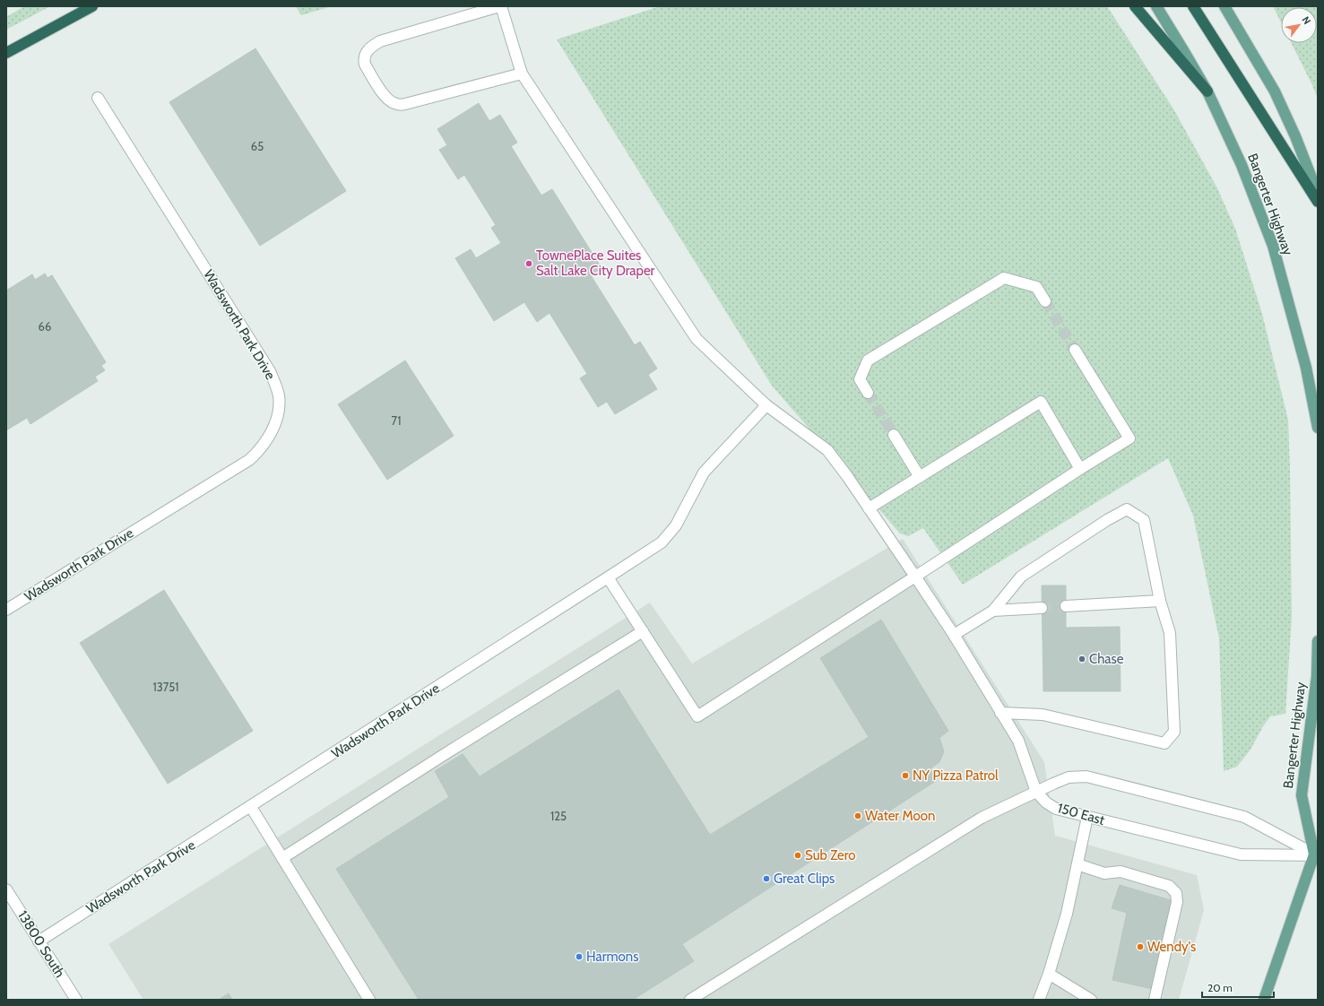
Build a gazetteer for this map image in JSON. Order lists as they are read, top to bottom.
{
  "streets": {
    "main road": ["Bangerter Highway"],
    "street": ["Wadsworth Park Drive", "150 East", "13800 South"]
  },
  "crossings": [
    ["Bangerter Highway", "150 East"],
    ["Wadsworth Park Drive", "13800 South"]
  ],
  "places": [
    "TownePlace Suites Salt Lake City Draper",
    "Chase",
    "NY Pizza Patrol",
    "Water Moon",
    "Sub Zero",
    "Great Clips",
    "Wendy's",
    "Harmons"
  ],
  "house_numbers": [
    "65",
    "66",
    "71",
    "13751",
    "125"
  ],
  "scale_bar": "20 m",
  "north": "top right"
}
